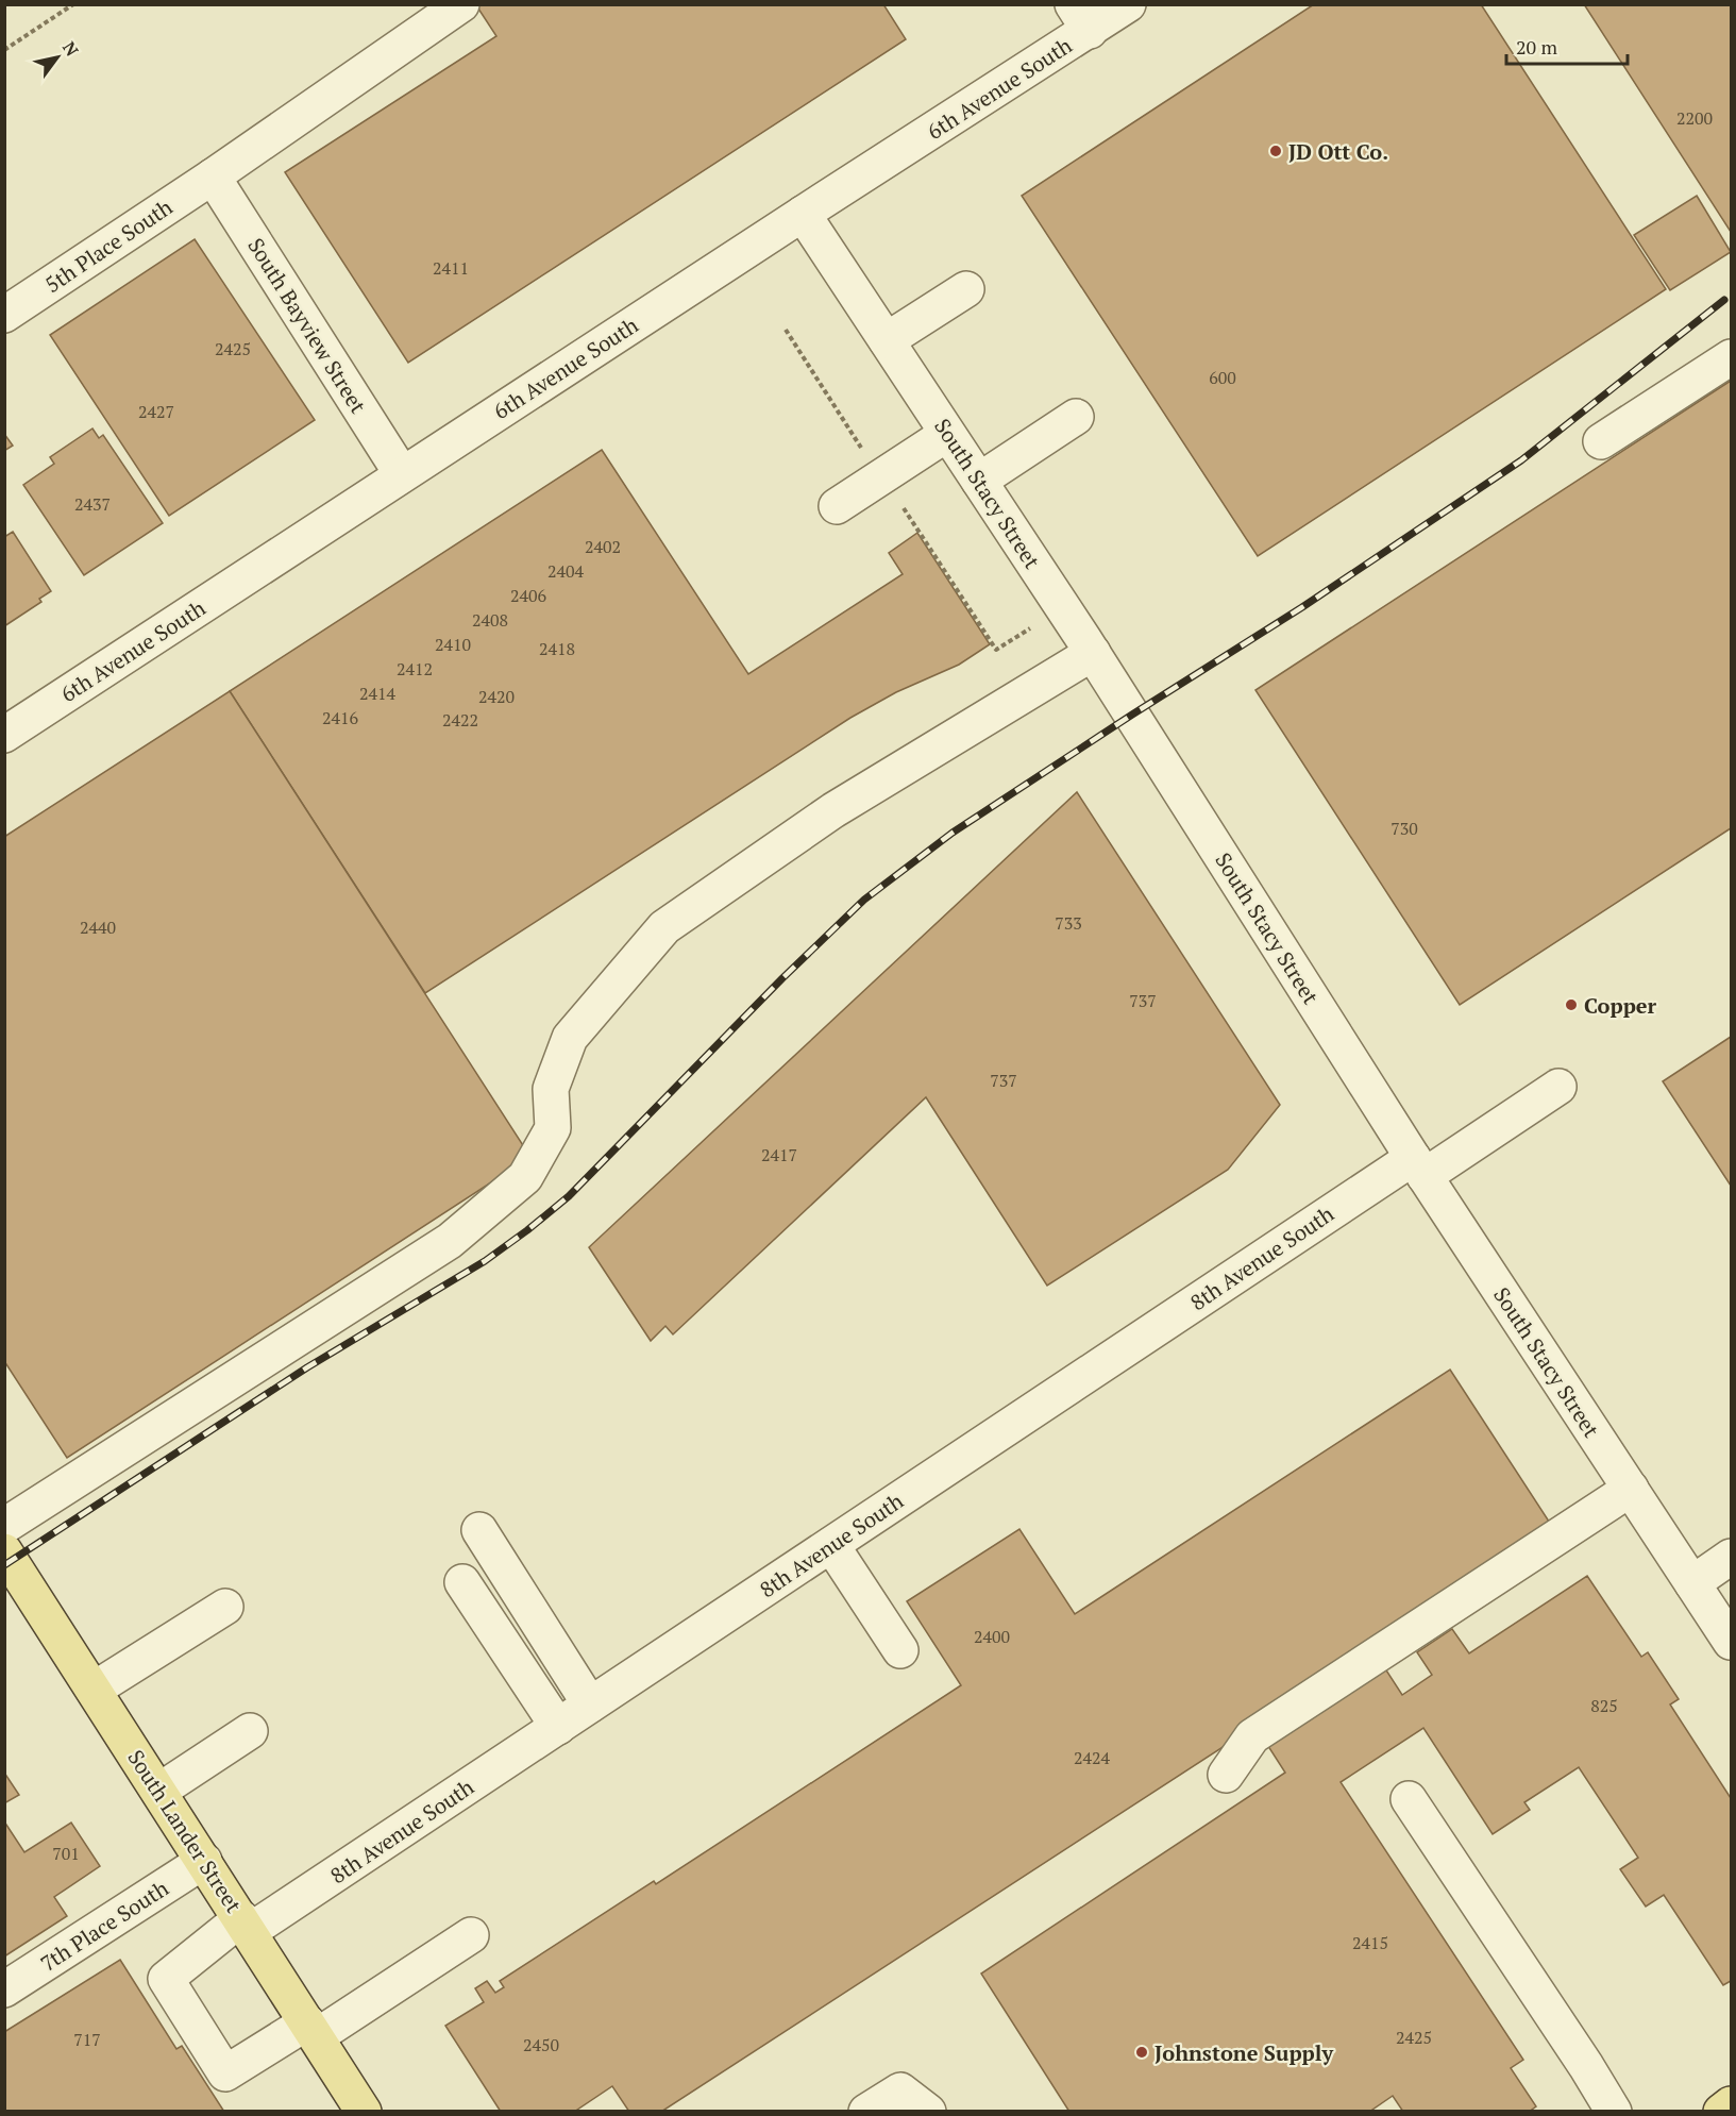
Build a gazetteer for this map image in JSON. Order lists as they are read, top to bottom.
{
  "streets": {
    "main road": ["South Lander Street"],
    "street": [
      "6th Avenue South",
      "5th Place South",
      "South Bayview Street",
      "South Stacy Street",
      "8th Avenue South",
      "7th Place South"
    ]
  },
  "crossings": [
    ["6th Avenue South", "South Bayview Street"],
    ["6th Avenue South", "South Stacy Street"],
    ["5th Place South", "South Bayview Street"],
    ["South Stacy Street", "8th Avenue South"],
    ["8th Avenue South", "South Lander Street"],
    ["South Lander Street", "7th Place South"]
  ],
  "places": ["JD Ott Co.", "Copper", "Johnstone Supply"],
  "house_numbers": [
    "2200",
    "2411",
    "2425",
    "600",
    "2427",
    "2437",
    "2402",
    "2404",
    "2406",
    "2408",
    "2410",
    "2418",
    "2412",
    "2414",
    "2420",
    "2416",
    "2422",
    "730",
    "733",
    "2440",
    "737",
    "737",
    "2417",
    "2400",
    "825",
    "2424",
    "701",
    "2415",
    "2425",
    "717",
    "2450"
  ],
  "scale_bar": "20 m",
  "north": "top right"
}
